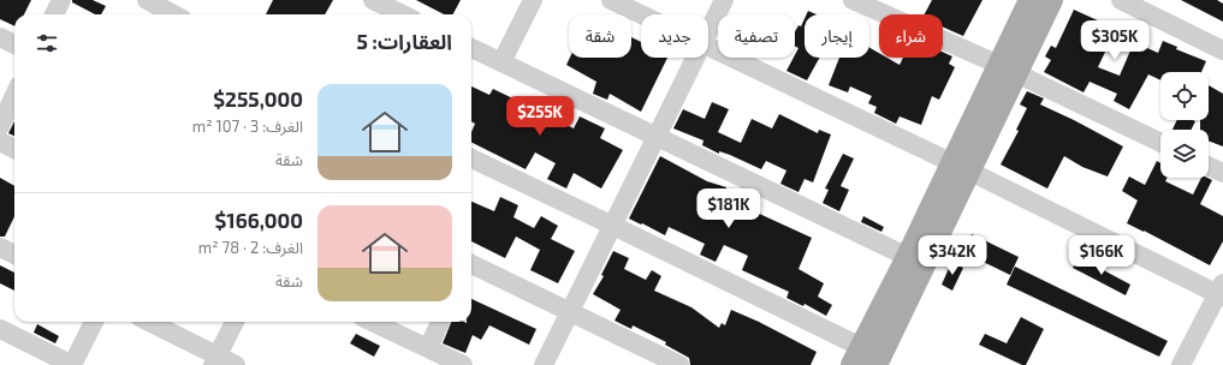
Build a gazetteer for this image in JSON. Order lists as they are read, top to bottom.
{
  "page": {
    "chip": [
      "شراء",
      "إيجار",
      "تصفية",
      "جديد",
      "شقة"
    ],
    "heading": "العقارات: 5",
    "price": [
      "$305K",
      "$255K",
      "$181K",
      "$342K",
      "$166K"
    ],
    "list": [
      {
        "name": "$255,000",
        "note": "الغرف: 3 · 107 m² · شقة"
      },
      {
        "name": "$166,000",
        "note": "الغرف: 2 · 78 m² · شقة"
      }
    ]
  }
}
